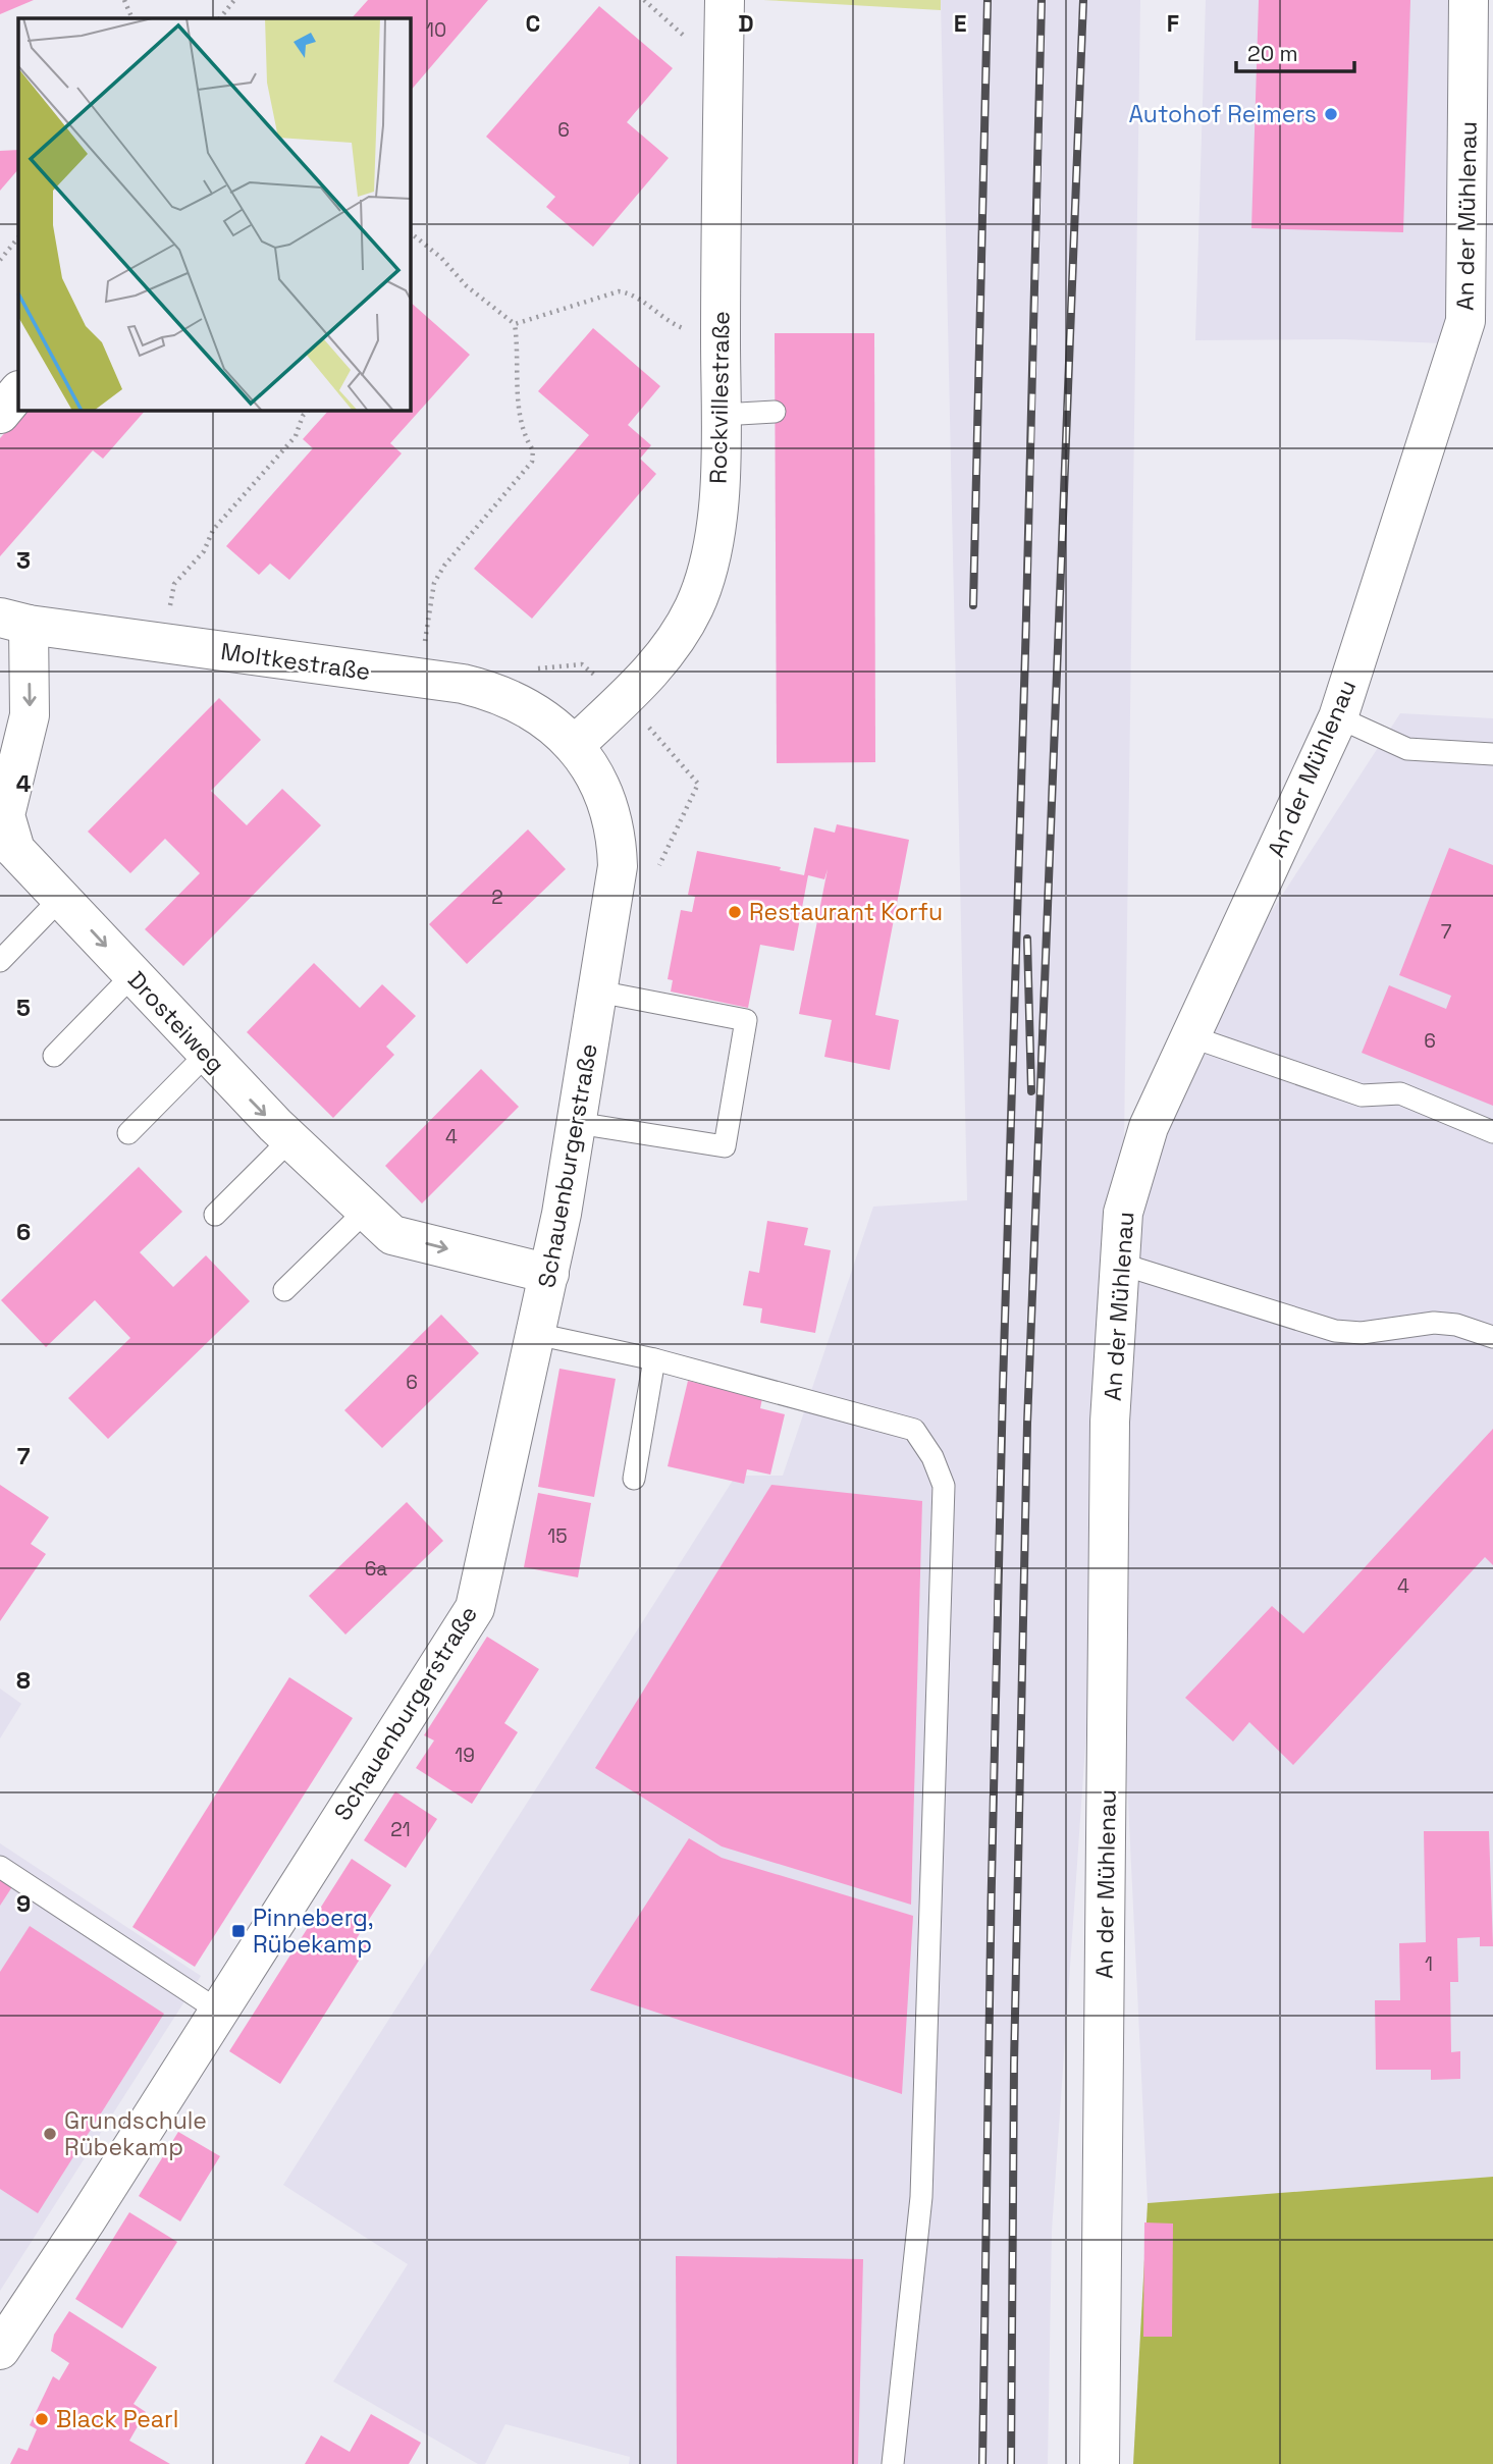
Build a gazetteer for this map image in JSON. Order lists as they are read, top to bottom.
{
  "streets": {
    "street": [
      "An der Mühlenau",
      "Rockvillestraße",
      "Moltkestraße",
      "Drosteiweg",
      "Schauenburgerstraße"
    ]
  },
  "crossings": [
    ["Rockvillestraße", "Moltkestraße"],
    ["Rockvillestraße", "Schauenburgerstraße"],
    ["Moltkestraße", "Drosteiweg"],
    ["Moltkestraße", "Schauenburgerstraße"],
    ["Drosteiweg", "Schauenburgerstraße"]
  ],
  "one_way": ["Drosteiweg"],
  "places": {
    "other": [
      "Autohof Reimers",
      "Restaurant Korfu",
      "Grundschule Rübekamp",
      "Black Pearl"
    ],
    "transit": ["Pinneberg, Rübekamp"]
  },
  "house_numbers": [
    "10",
    "6",
    "2",
    "7",
    "6",
    "4",
    "6",
    "15",
    "6a",
    "4",
    "19",
    "21",
    "1"
  ],
  "scale_bar": "20 m",
  "grid": {
    "columns": [
      "C",
      "D",
      "E",
      "F"
    ],
    "rows": [
      "3",
      "4",
      "5",
      "6",
      "7",
      "8",
      "9"
    ]
  }
}
